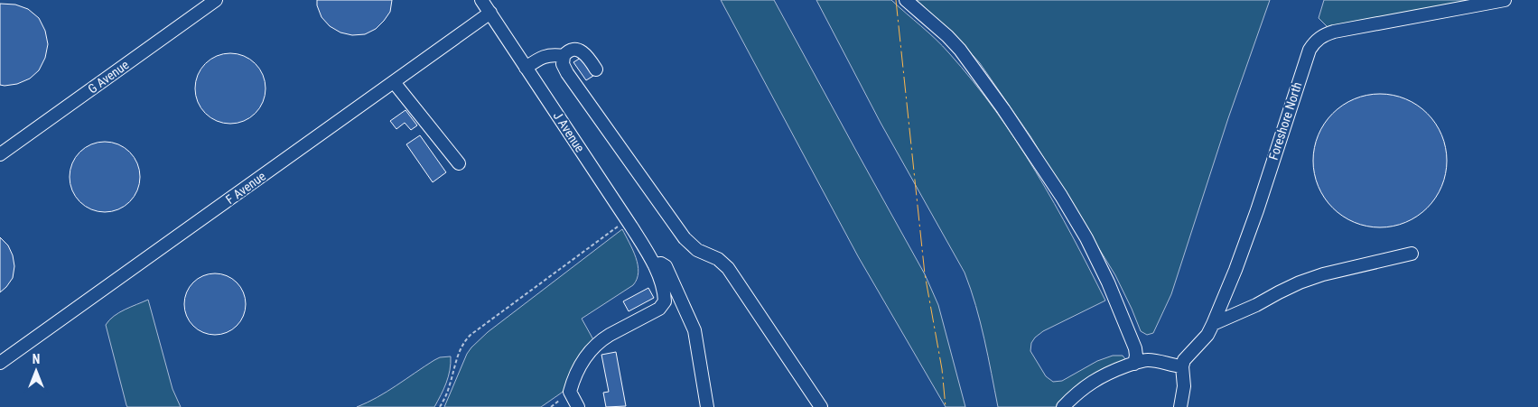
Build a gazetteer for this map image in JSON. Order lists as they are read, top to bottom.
{
  "streets": {
    "lane": [
      "G Avenue",
      "Foreshore North",
      "J Avenue",
      "F Avenue"
    ]
  },
  "crossings": [
    ["J Avenue", "F Avenue"]
  ],
  "north": "top"
}
